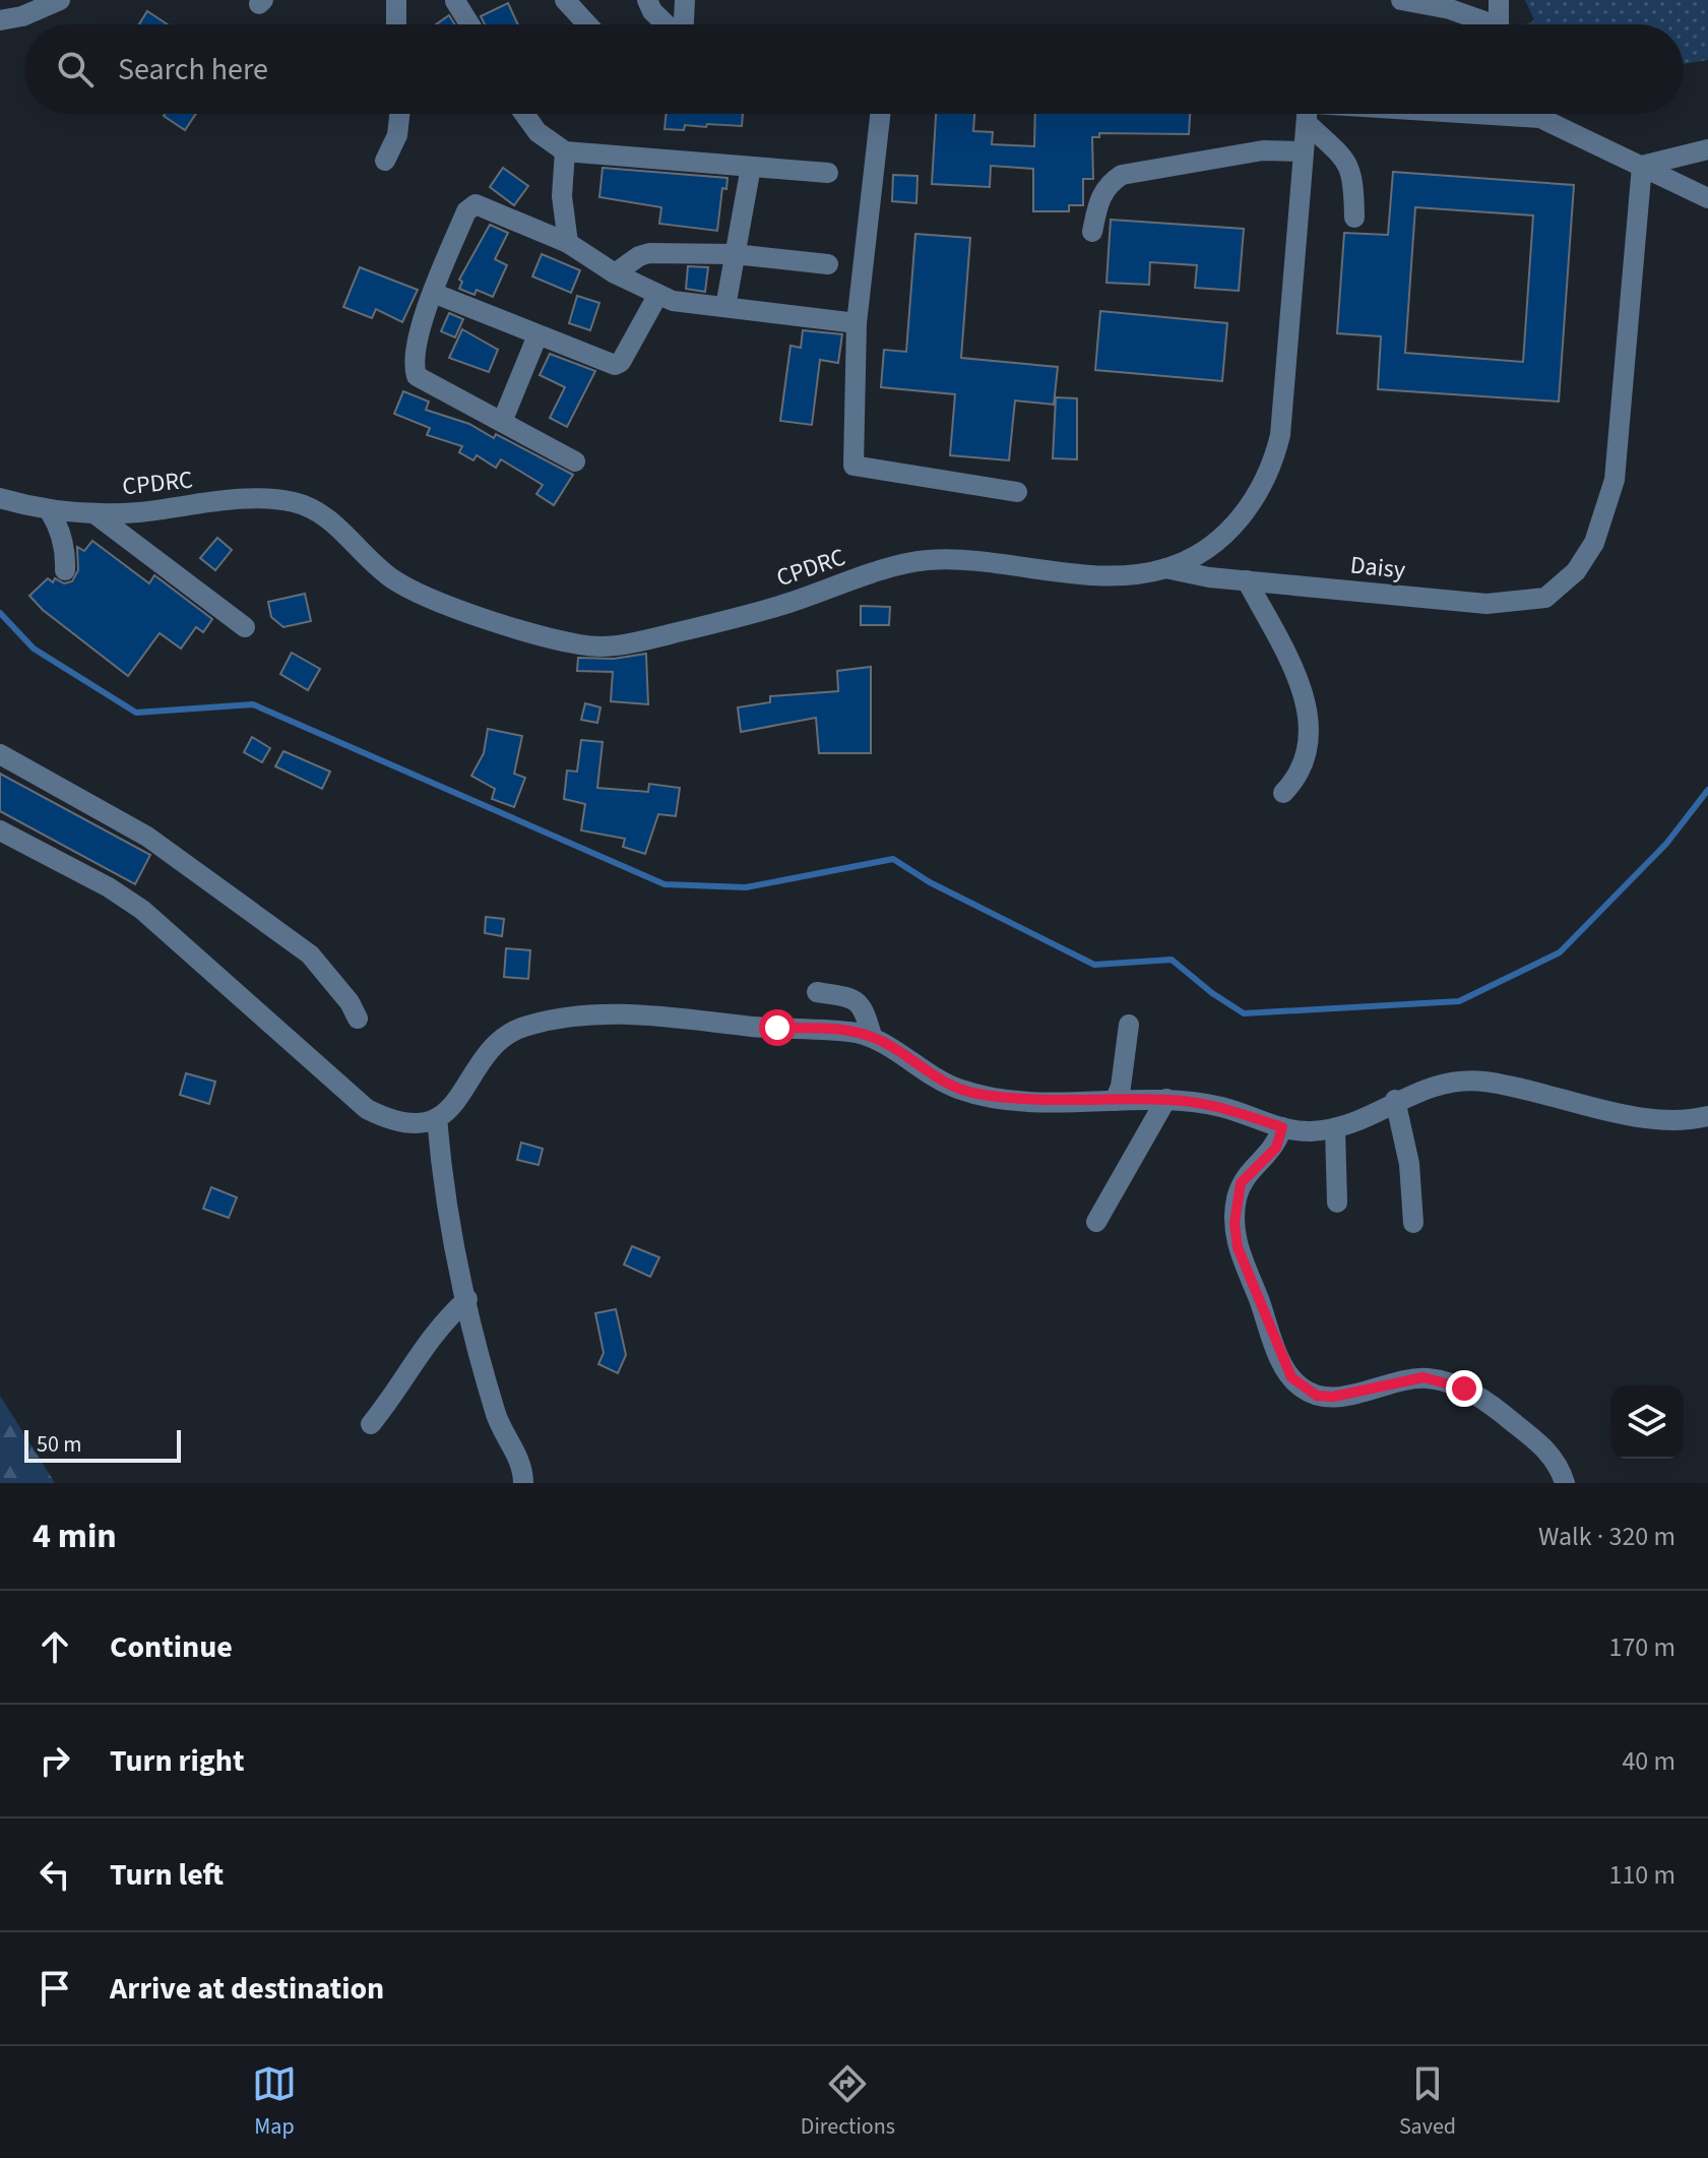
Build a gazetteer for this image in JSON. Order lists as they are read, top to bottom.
{
  "streets": {
    "street": ["CPDRC", "Daisy"]
  },
  "crossings": [
    ["CPDRC", "Daisy"]
  ],
  "scale_bar": "50 m",
  "page": {
    "search": "Search here",
    "scale": "50 m",
    "heading": ["4 min", "Walk · 320 m"],
    "list": [
      ["Continue", "170 m"],
      ["Turn right", "40 m"],
      ["Turn left", "110 m"],
      "Arrive at destination"
    ],
    "nav": ["Map", "Directions", "Saved"]
  }
}
